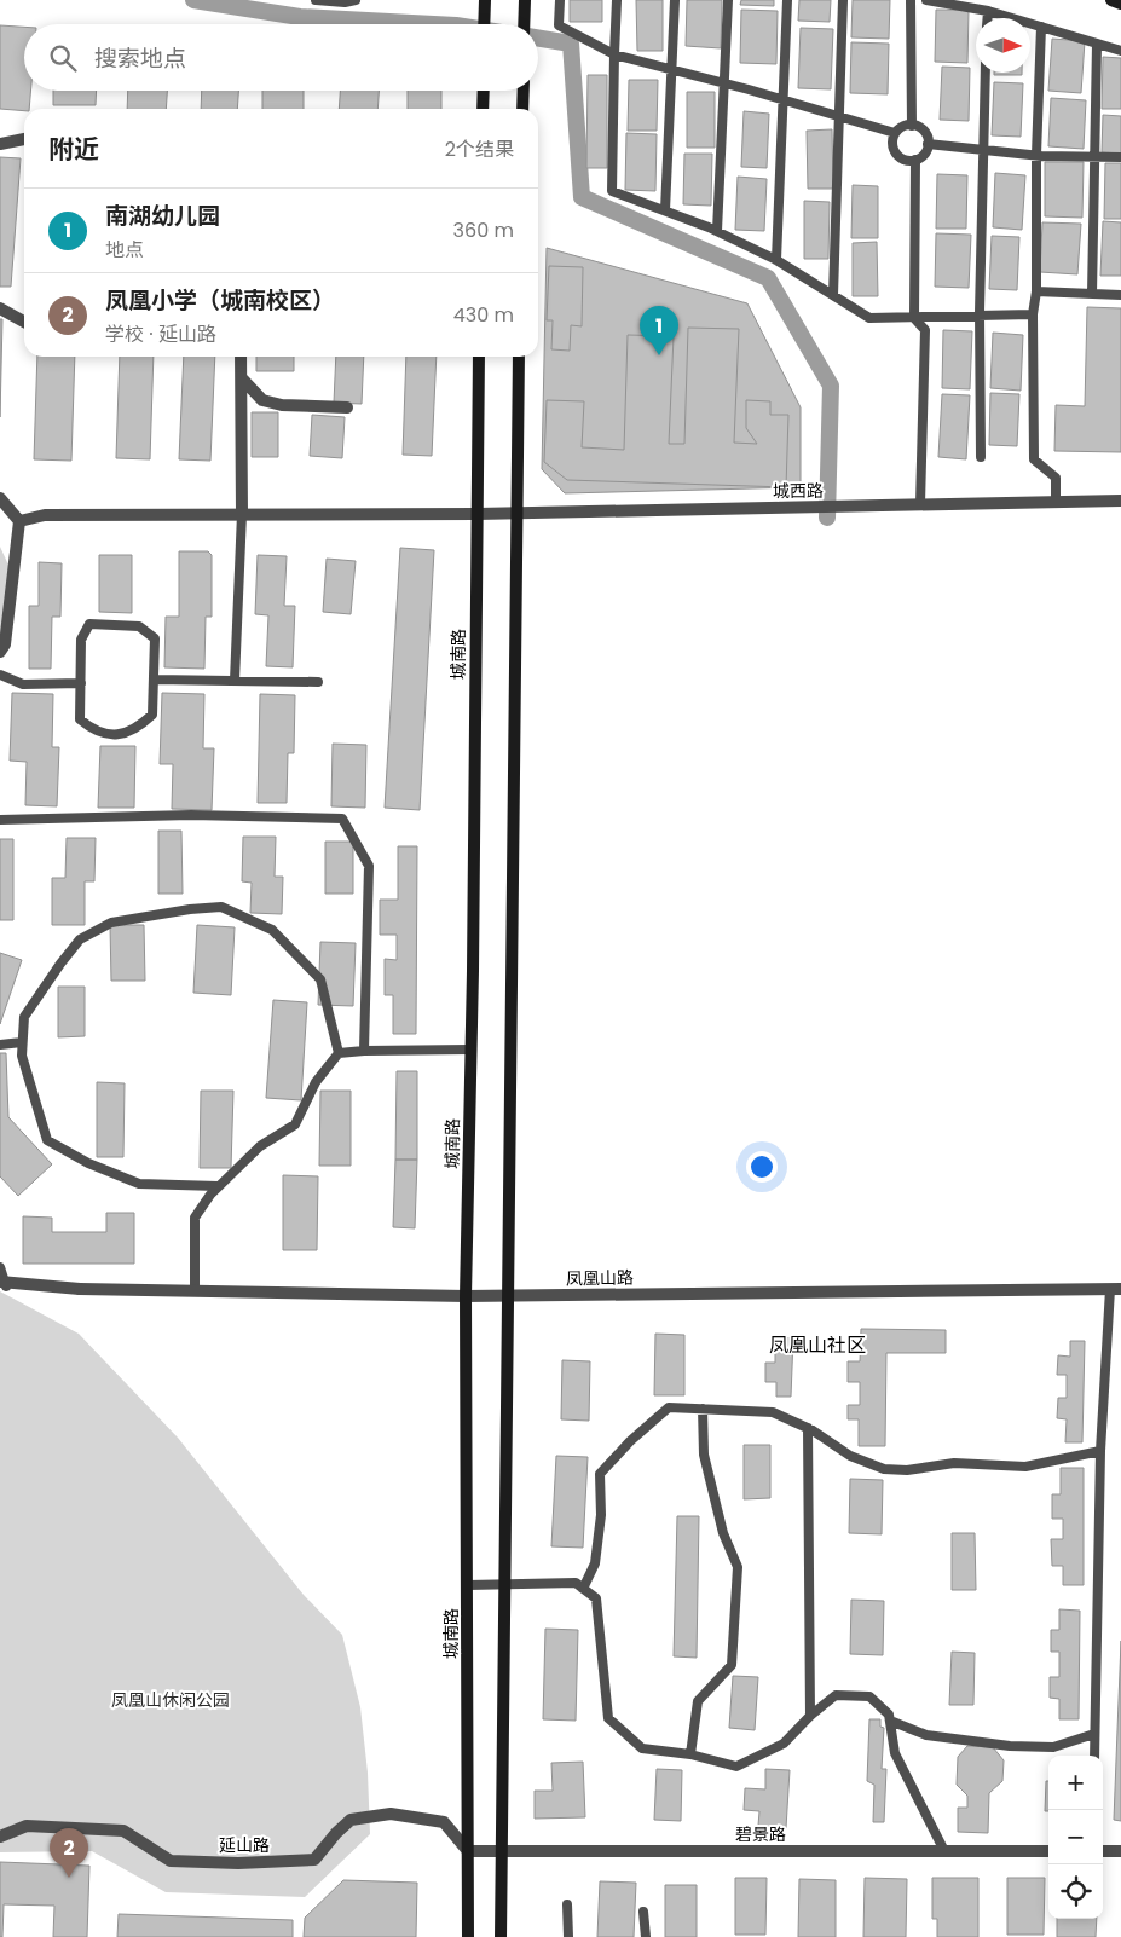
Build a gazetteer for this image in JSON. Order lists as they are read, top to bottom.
{
  "streets": {
    "main road": ["城南路"],
    "street": [
      "城西路",
      "凤凰山路",
      "碧景路",
      "延山路"
    ]
  },
  "crossings": [
    ["城西路", "城南路"],
    ["城南路", "凤凰山路"],
    ["城南路", "碧景路"],
    ["城南路", "延山路"],
    ["碧景路", "延山路"]
  ],
  "districts": ["凤凰山社区"],
  "parks": ["凤凰山休闲公园"],
  "north": "right",
  "page": {
    "search": "搜索地点",
    "heading": ["附近", "2个结果"],
    "list": [
      {
        "mark": "1",
        "name": "南湖幼儿园",
        "note": "地点",
        "value": "360 m"
      },
      {
        "mark": "2",
        "name": "凤凰小学（城南校区）",
        "note": "学校 · 延山路",
        "value": "430 m"
      }
    ],
    "pins": ["1", "2"],
    "map_buttons": ["+", "−"]
  }
}
